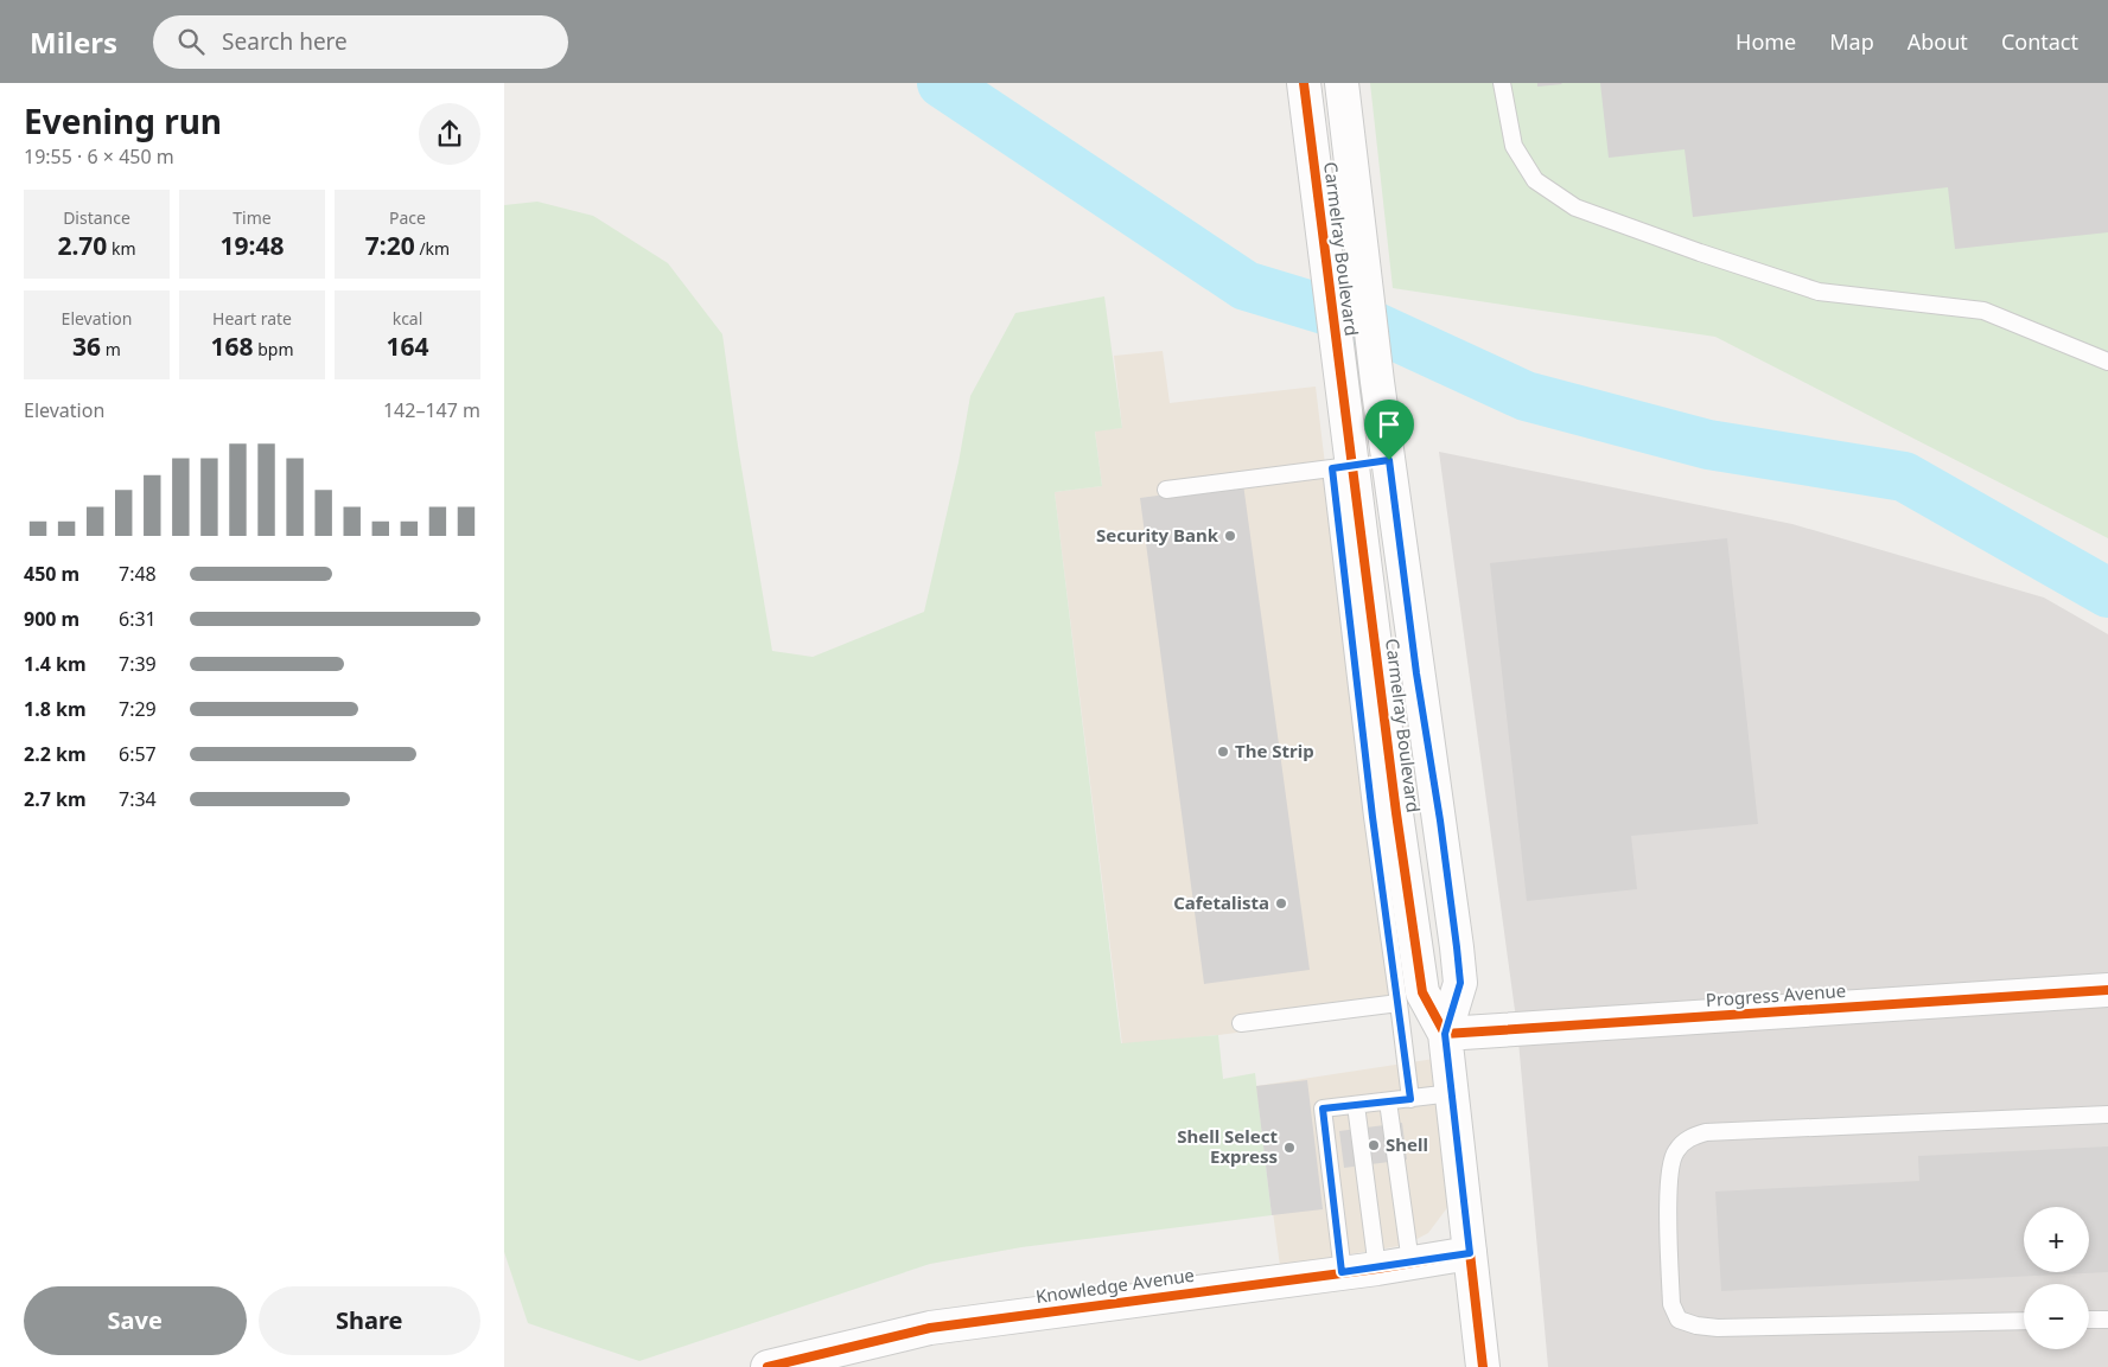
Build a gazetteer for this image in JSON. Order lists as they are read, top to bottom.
{
  "streets": {
    "street": ["Carmelray Boulevard", "Progress Avenue", "Knowledge Avenue"]
  },
  "crossings": [
    ["Carmelray Boulevard", "Progress Avenue"],
    ["Carmelray Boulevard", "Knowledge Avenue"]
  ],
  "places": [
    "Security Bank",
    "The Strip",
    "Cafetalista",
    "Shell",
    "Shell Select Express"
  ],
  "page": {
    "header": "Milers",
    "search": "Search here",
    "nav": [
      "Home",
      "Map",
      "About",
      "Contact"
    ],
    "heading": ["Evening run", "19:55 · 6 × 450 m"],
    "stats": [
      ["Distance", "2.70 km"],
      ["Time", "19:48"],
      ["Pace", "7:20 /km"],
      ["Elevation", "36 m"],
      ["Heart rate", "168 bpm"],
      ["kcal", "164"]
    ],
    "chart": ["Elevation", "142–147 m"],
    "list": [
      {
        "name": "450 m",
        "note": "7:48"
      },
      {
        "name": "900 m",
        "note": "6:31"
      },
      {
        "name": "1.4 km",
        "note": "7:39"
      },
      {
        "name": "1.8 km",
        "note": "7:29"
      },
      {
        "name": "2.2 km",
        "note": "6:57"
      },
      {
        "name": "2.7 km",
        "note": "7:34"
      }
    ],
    "map_buttons": ["+", "−"],
    "buttons": ["Save", "Share"]
  }
}
